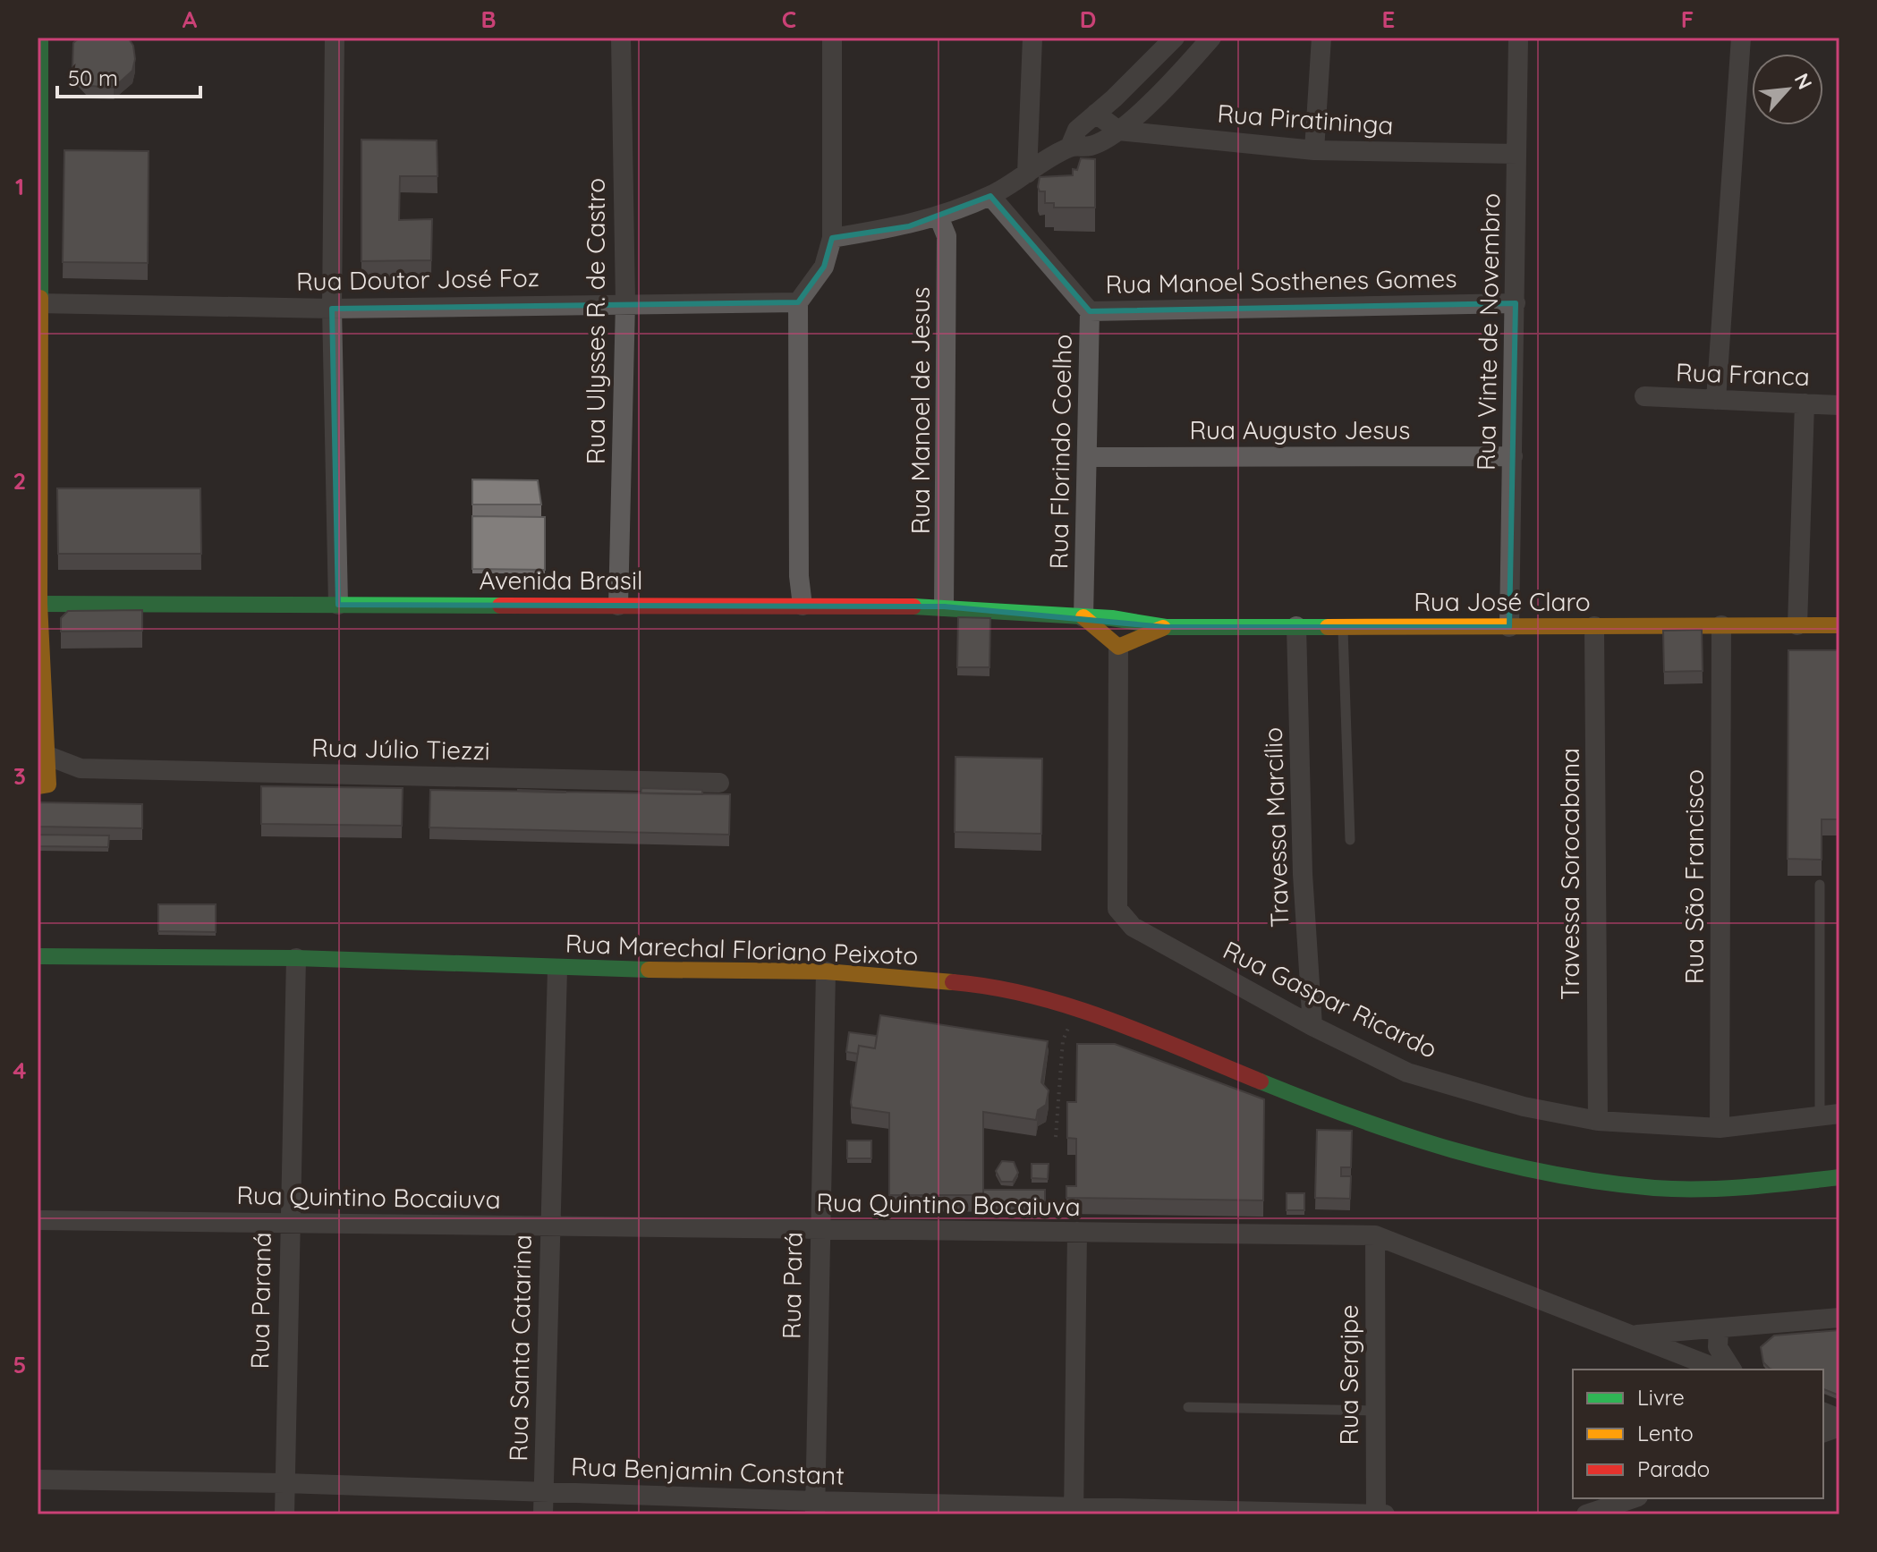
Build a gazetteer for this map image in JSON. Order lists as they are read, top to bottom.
{
  "streets": {
    "street": [
      "Rua Piratininga",
      "Rua Doutor José Foz",
      "Rua Manoel Sosthenes Gomes",
      "Rua Ulysses R. de Castro",
      "Rua Vinte de Novembro",
      "Rua Franca",
      "Rua Manoel de Jesus",
      "Rua Augusto Jesus",
      "Rua Florindo Coelho",
      "Avenida Brasil",
      "Rua José Claro",
      "Rua Júlio Tiezzi",
      "Travessa Marcílio",
      "Travessa Sorocabana",
      "Rua São Francisco",
      "Rua Marechal Floriano Peixoto",
      "Rua Gaspar Ricardo",
      "Rua Quintino Bocaiuva",
      "Rua Pará",
      "Rua Paraná",
      "Rua Santa Catarina",
      "Rua Sergipe",
      "Rua Benjamin Constant"
    ]
  },
  "crossings": [
    ["Rua Piratininga", "Rua Vinte de Novembro"],
    ["Rua Doutor José Foz", "Rua Ulysses R. de Castro"],
    ["Rua Manoel Sosthenes Gomes", "Rua Vinte de Novembro"],
    ["Rua Manoel Sosthenes Gomes", "Rua Florindo Coelho"],
    ["Rua Ulysses R. de Castro", "Avenida Brasil"],
    ["Rua Vinte de Novembro", "Rua Augusto Jesus"],
    ["Rua Vinte de Novembro", "Rua José Claro"],
    ["Rua Manoel de Jesus", "Avenida Brasil"],
    ["Rua Augusto Jesus", "Rua Florindo Coelho"],
    ["Rua Florindo Coelho", "Avenida Brasil"],
    ["Rua Florindo Coelho", "Rua José Claro"],
    ["Avenida Brasil", "Rua José Claro"],
    ["Rua José Claro", "Travessa Marcílio"],
    ["Rua José Claro", "Travessa Sorocabana"],
    ["Rua José Claro", "Rua São Francisco"],
    ["Rua José Claro", "Rua Gaspar Ricardo"],
    ["Travessa Marcílio", "Rua Gaspar Ricardo"],
    ["Travessa Sorocabana", "Rua Gaspar Ricardo"],
    ["Rua São Francisco", "Rua Gaspar Ricardo"],
    ["Rua Marechal Floriano Peixoto", "Rua Pará"],
    ["Rua Marechal Floriano Peixoto", "Rua Paraná"],
    ["Rua Marechal Floriano Peixoto", "Rua Santa Catarina"],
    ["Rua Quintino Bocaiuva", "Rua Pará"],
    ["Rua Quintino Bocaiuva", "Rua Paraná"],
    ["Rua Quintino Bocaiuva", "Rua Santa Catarina"],
    ["Rua Quintino Bocaiuva", "Rua Sergipe"],
    ["Rua Pará", "Rua Benjamin Constant"],
    ["Rua Paraná", "Rua Benjamin Constant"],
    ["Rua Santa Catarina", "Rua Benjamin Constant"],
    ["Rua Sergipe", "Rua Benjamin Constant"]
  ],
  "legend": ["Livre", "Lento", "Parado"],
  "scale_bar": "50 m",
  "north": "top right",
  "grid": {
    "columns": [
      "A",
      "B",
      "C",
      "D",
      "E",
      "F"
    ],
    "rows": [
      "1",
      "2",
      "3",
      "4",
      "5"
    ]
  }
}
